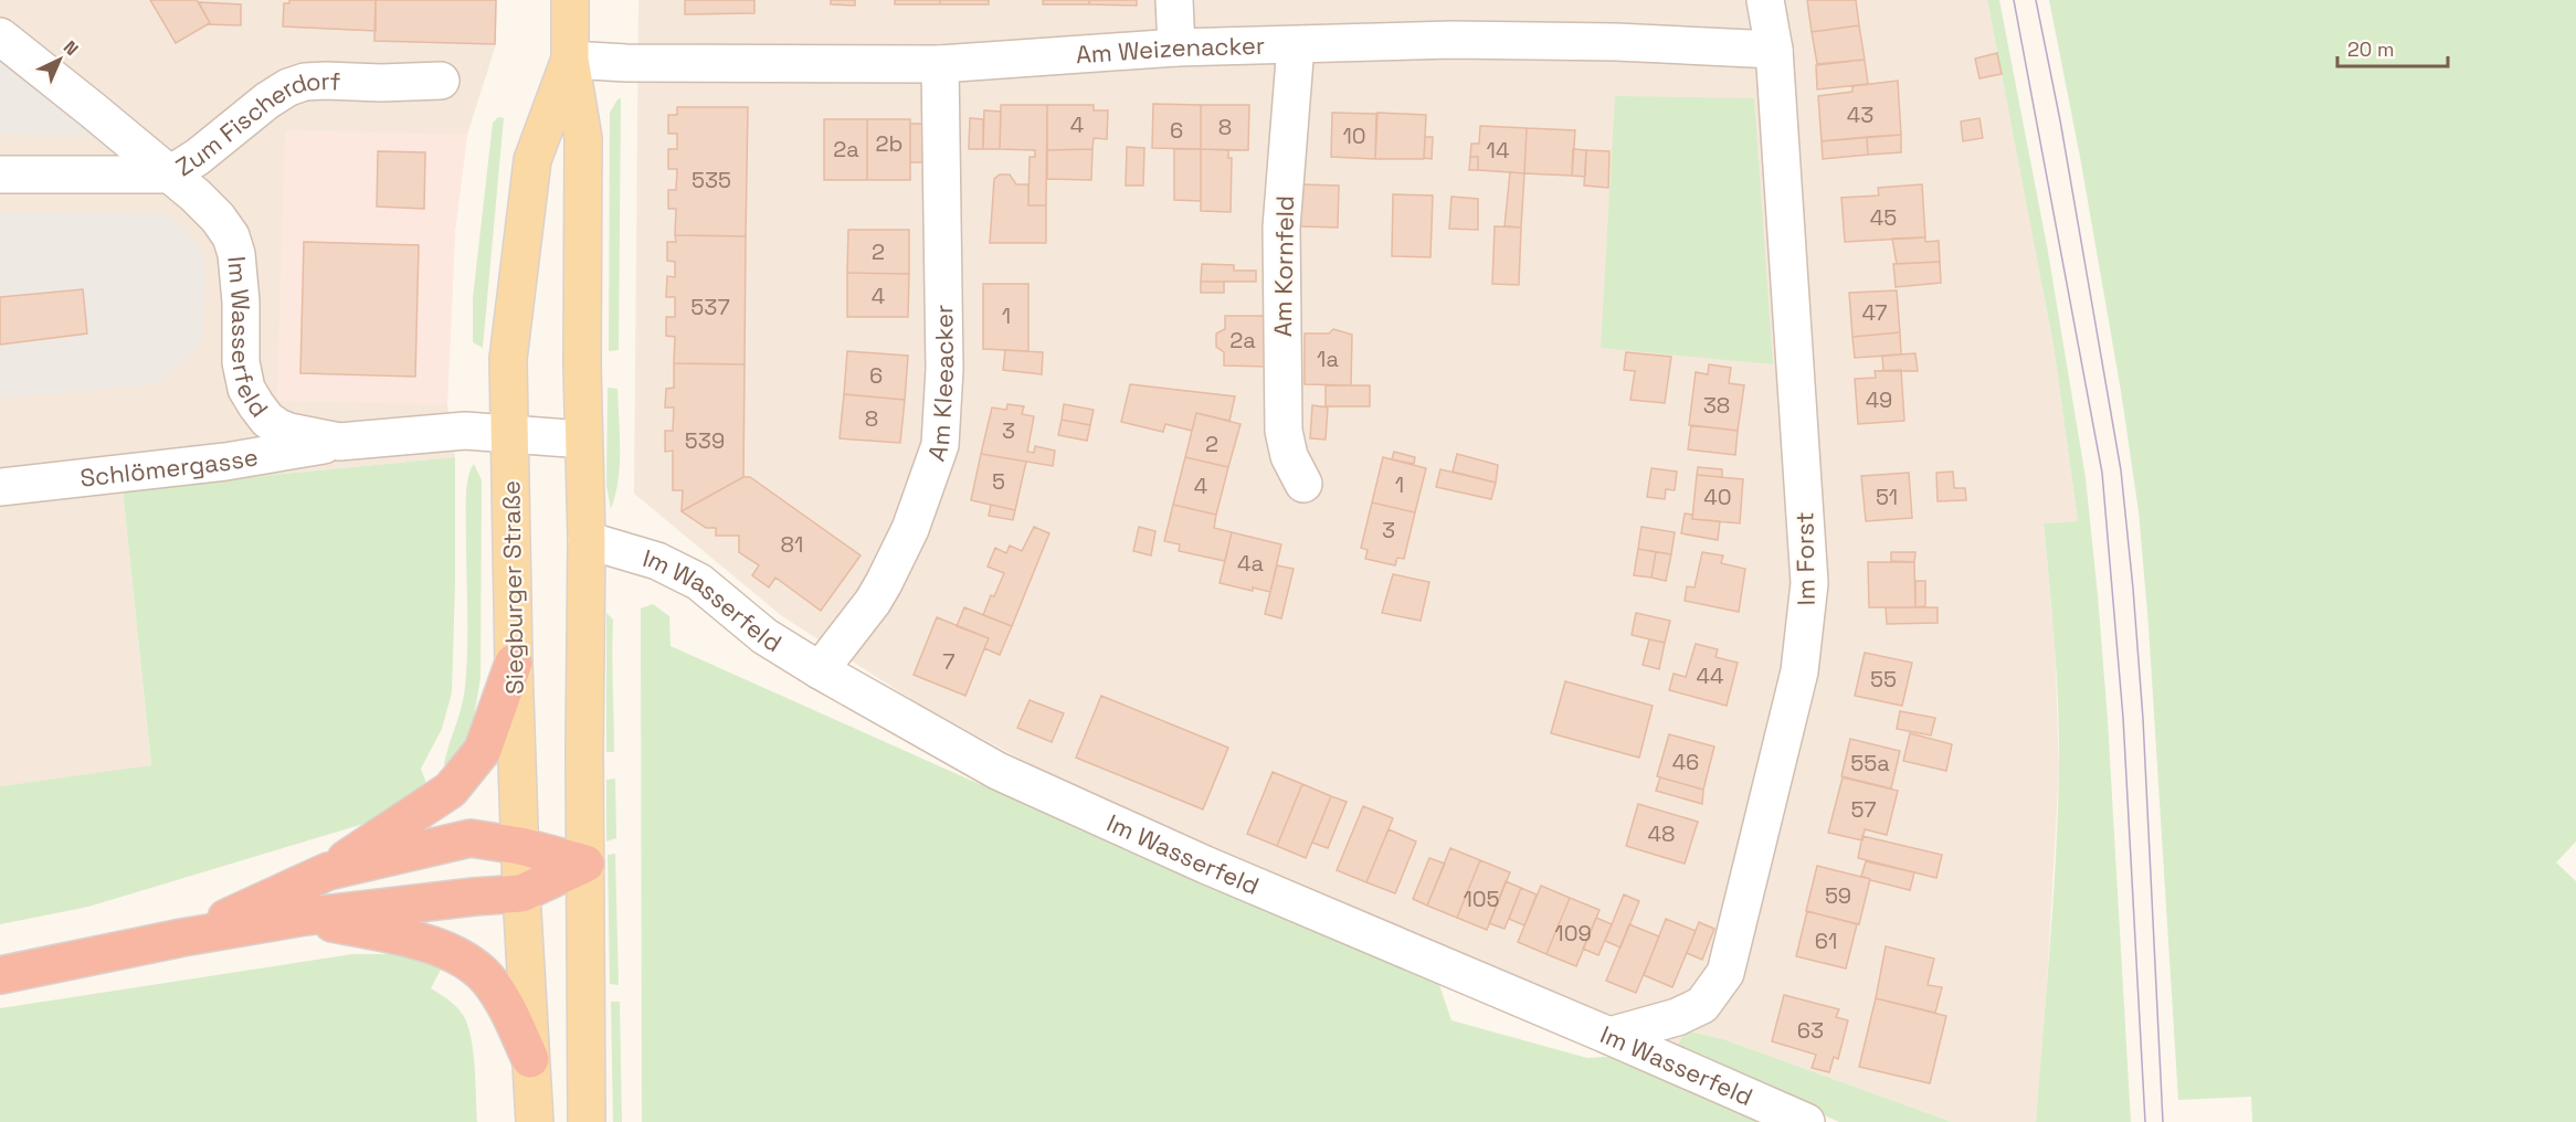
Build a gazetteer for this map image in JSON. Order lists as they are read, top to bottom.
{
  "streets": {
    "main road": ["Siegburger Straße"],
    "street": [
      "Am Weizenacker",
      "Zum Fischerdorf",
      "Am Kornfeld",
      "Im Wasserfeld",
      "Am Kleeacker",
      "Schlömergasse",
      "Im Forst"
    ]
  },
  "crossings": [
    ["Am Weizenacker", "Am Kornfeld"],
    ["Am Weizenacker", "Am Kleeacker"],
    ["Am Weizenacker", "Im Forst"],
    ["Am Weizenacker", "Siegburger Straße"],
    ["Zum Fischerdorf", "Im Wasserfeld"],
    ["Im Wasserfeld", "Am Kleeacker"],
    ["Im Wasserfeld", "Schlömergasse"],
    ["Im Wasserfeld", "Im Forst"],
    ["Im Wasserfeld", "Siegburger Straße"]
  ],
  "house_numbers": [
    "43",
    "4",
    "8",
    "6",
    "10",
    "2b",
    "2a",
    "14",
    "535",
    "45",
    "2",
    "4",
    "537",
    "47",
    "1",
    "2a",
    "1a",
    "6",
    "49",
    "38",
    "8",
    "3",
    "539",
    "2",
    "5",
    "1",
    "4",
    "40",
    "51",
    "3",
    "81",
    "4a",
    "7",
    "44",
    "55",
    "46",
    "55a",
    "57",
    "48",
    "59",
    "105",
    "109",
    "61",
    "63"
  ],
  "scale_bar": "20 m",
  "north": "top right"
}
